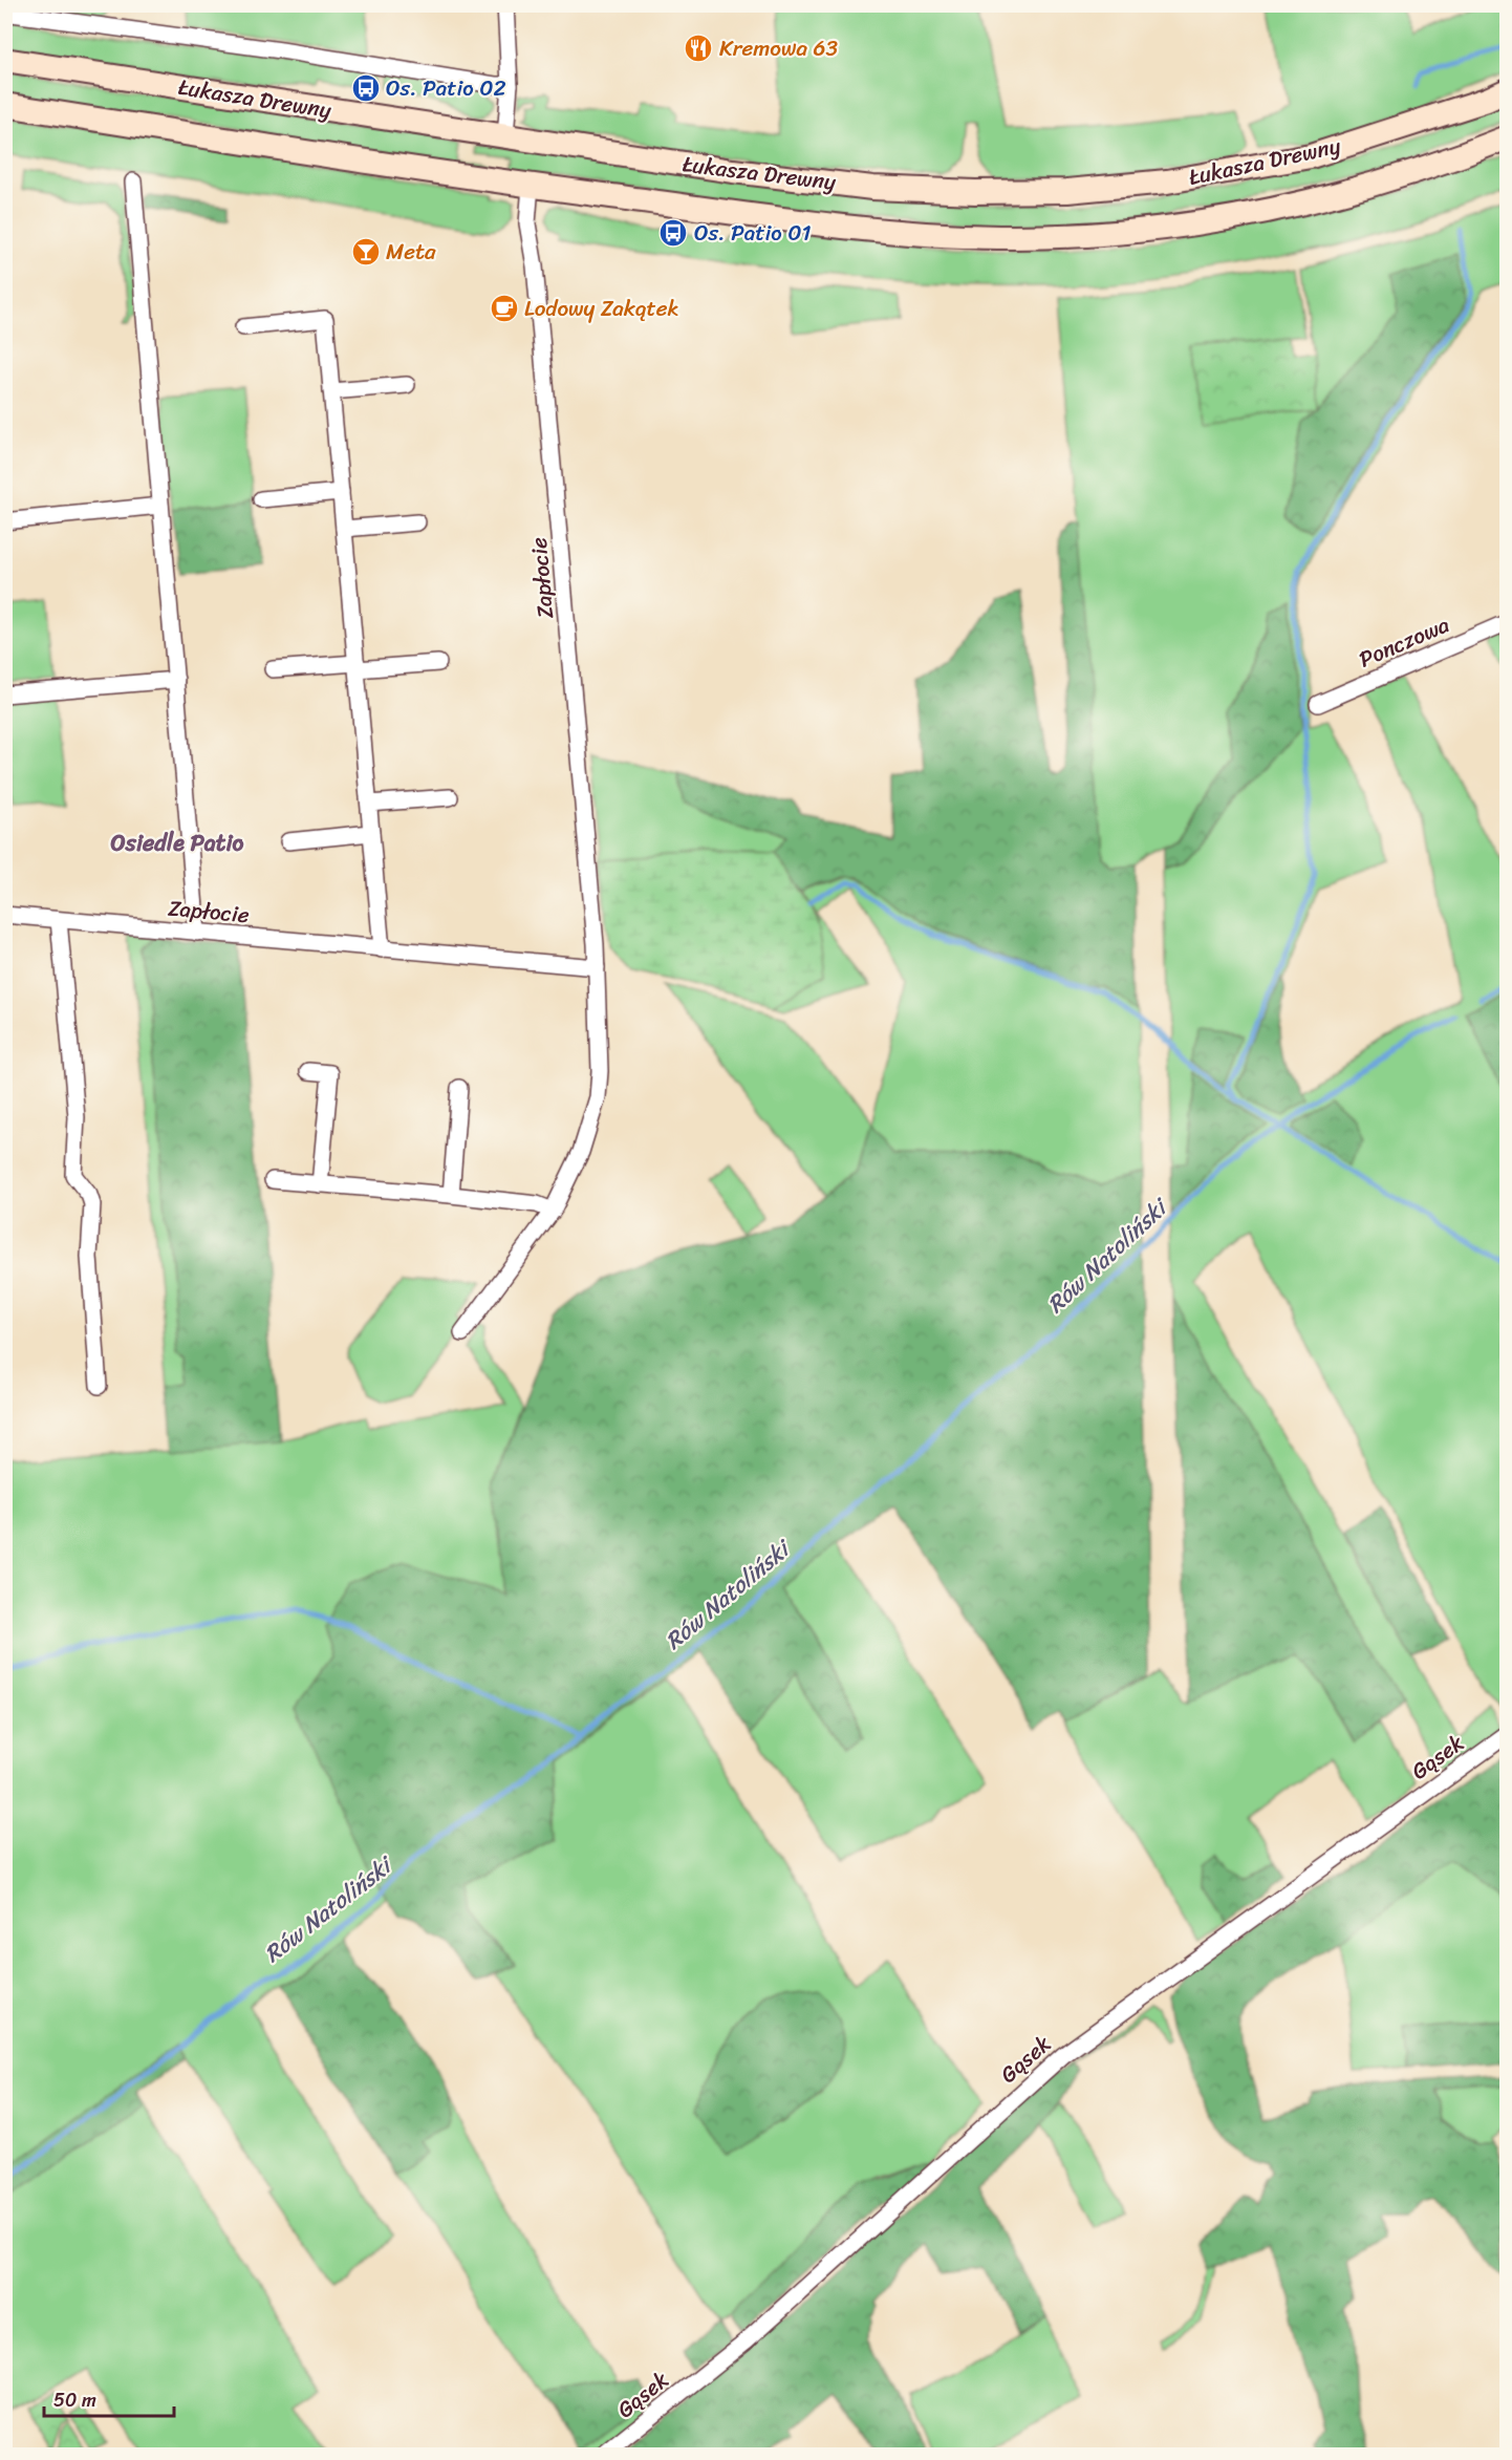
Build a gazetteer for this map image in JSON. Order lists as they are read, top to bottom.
{
  "streets": {
    "main road": ["Łukasza Drewny"],
    "street": ["Zapłocie", "Ponczowa", "Gąsek"]
  },
  "crossings": [
    ["Łukasza Drewny", "Zapłocie"]
  ],
  "districts": ["Osiedle Patio"],
  "water": ["Rów Natoliński"],
  "places": {
    "restaurant": ["Kremowa 63"],
    "bus stop": ["Os. Patio 02", "Os. Patio 01"],
    "bar": ["Meta"],
    "cafe": ["Lodowy Zakątek"]
  },
  "scale_bar": "50 m"
}
